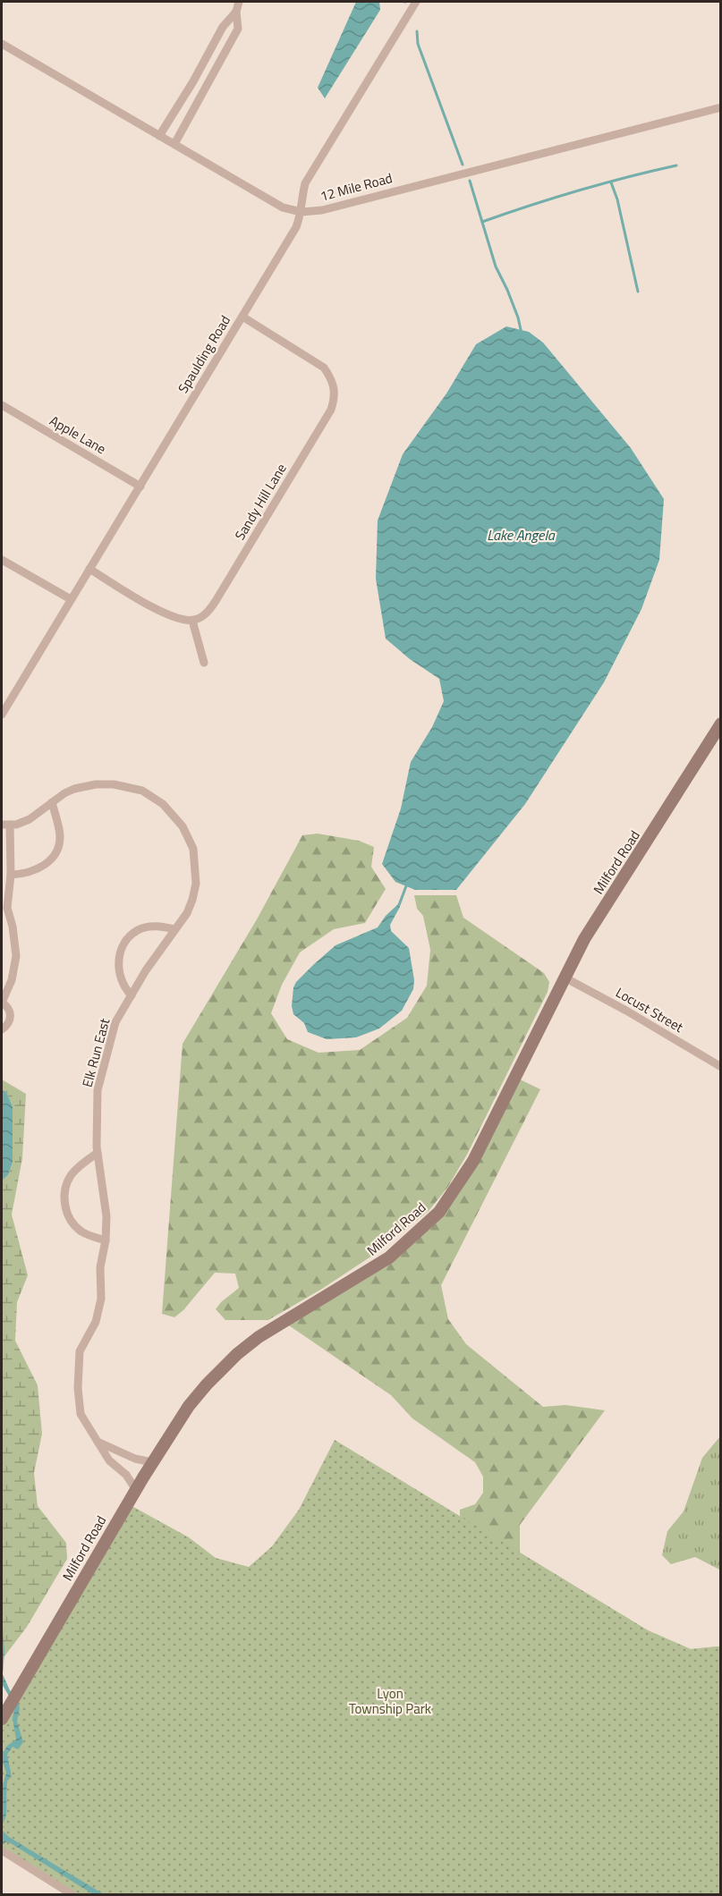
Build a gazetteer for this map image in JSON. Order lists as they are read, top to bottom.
{
  "streets": {
    "street": [
      "12 Mile Road",
      "Spaulding Road",
      "Apple Lane",
      "Sandy Hill Lane",
      "Milford Road",
      "Locust Street",
      "Elk Run East"
    ]
  },
  "crossings": [
    ["12 Mile Road", "Spaulding Road"],
    ["Spaulding Road", "Apple Lane"],
    ["Spaulding Road", "Sandy Hill Lane"],
    ["Milford Road", "Locust Street"],
    ["Milford Road", "Elk Run East"]
  ],
  "water": ["Lake Angela"],
  "parks": ["Lyon Township Park"]
}
